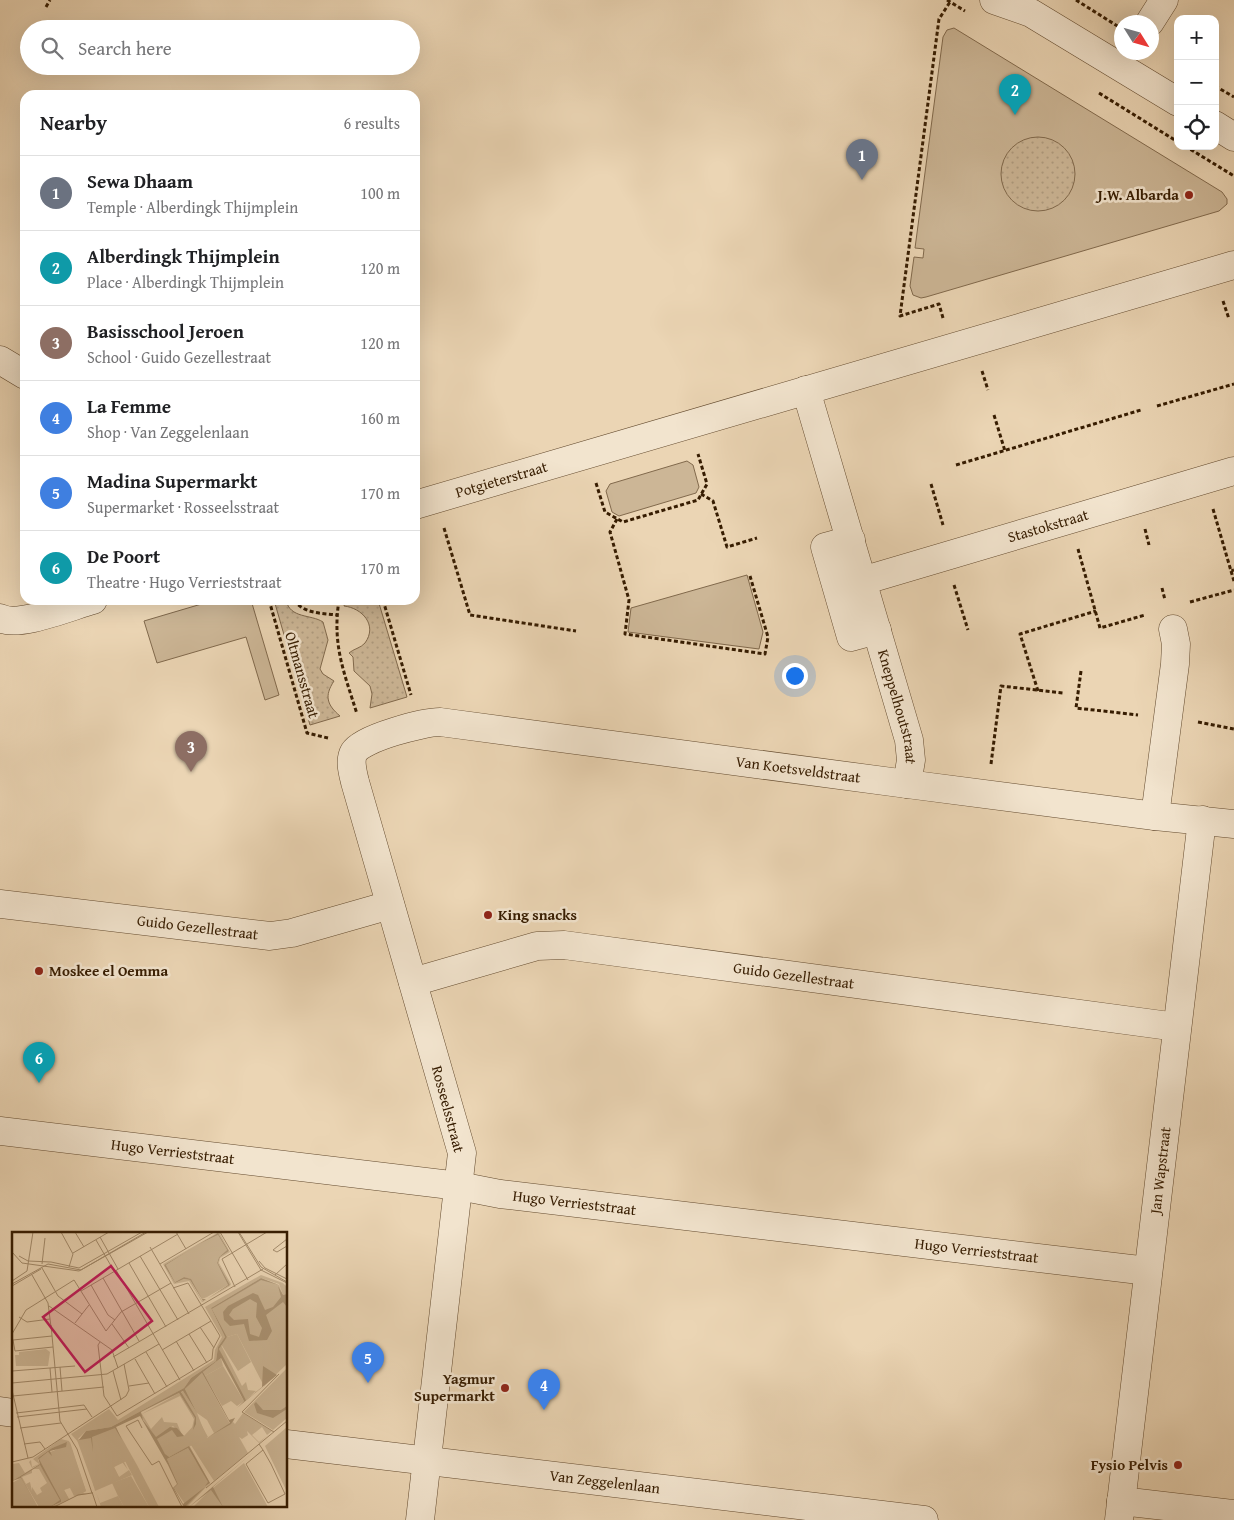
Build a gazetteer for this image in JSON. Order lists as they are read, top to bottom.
{
  "streets": {
    "street": [
      "Potgieterstraat",
      "Stastokstraat",
      "Kneppelhoutstraat",
      "Van Koetsveldstraat",
      "Guido Gezellestraat",
      "Rosseelsstraat",
      "Hugo Verrieststraat",
      "Jan Wapstraat",
      "Van Zeggelenlaan"
    ],
    "path": ["Oltmansstraat"]
  },
  "crossings": [
    ["Potgieterstraat", "Kneppelhoutstraat"],
    ["Stastokstraat", "Kneppelhoutstraat"],
    ["Oltmansstraat", "Van Koetsveldstraat"],
    ["Oltmansstraat", "Rosseelsstraat"],
    ["Kneppelhoutstraat", "Van Koetsveldstraat"],
    ["Van Koetsveldstraat", "Rosseelsstraat"],
    ["Van Koetsveldstraat", "Jan Wapstraat"],
    ["Guido Gezellestraat", "Rosseelsstraat"],
    ["Guido Gezellestraat", "Jan Wapstraat"],
    ["Rosseelsstraat", "Hugo Verrieststraat"],
    ["Rosseelsstraat", "Van Zeggelenlaan"],
    ["Hugo Verrieststraat", "Jan Wapstraat"]
  ],
  "places": [
    "J.W. Albarda",
    "King snacks",
    "Moskee el Oemma",
    "Yagmur Supermarkt",
    "Fysio Pelvis"
  ],
  "north": "bottom right",
  "page": {
    "map_buttons": ["+", "−"],
    "search": "Search here",
    "pins": [
      "2",
      "1",
      "3",
      "6",
      "5",
      "4"
    ],
    "heading": ["Nearby", "6 results"],
    "list": [
      {
        "mark": "1",
        "name": "Sewa Dhaam",
        "note": "Temple · Alberdingk Thijmplein",
        "value": "100 m"
      },
      {
        "mark": "2",
        "name": "Alberdingk Thijmplein",
        "note": "Place · Alberdingk Thijmplein",
        "value": "120 m"
      },
      {
        "mark": "3",
        "name": "Basisschool Jeroen",
        "note": "School · Guido Gezellestraat",
        "value": "120 m"
      },
      {
        "mark": "4",
        "name": "La Femme",
        "note": "Shop · Van Zeggelenlaan",
        "value": "160 m"
      },
      {
        "mark": "5",
        "name": "Madina Supermarkt",
        "note": "Supermarket · Rosseelsstraat",
        "value": "170 m"
      },
      {
        "mark": "6",
        "name": "De Poort",
        "note": "Theatre · Hugo Verrieststraat",
        "value": "170 m"
      }
    ]
  }
}
